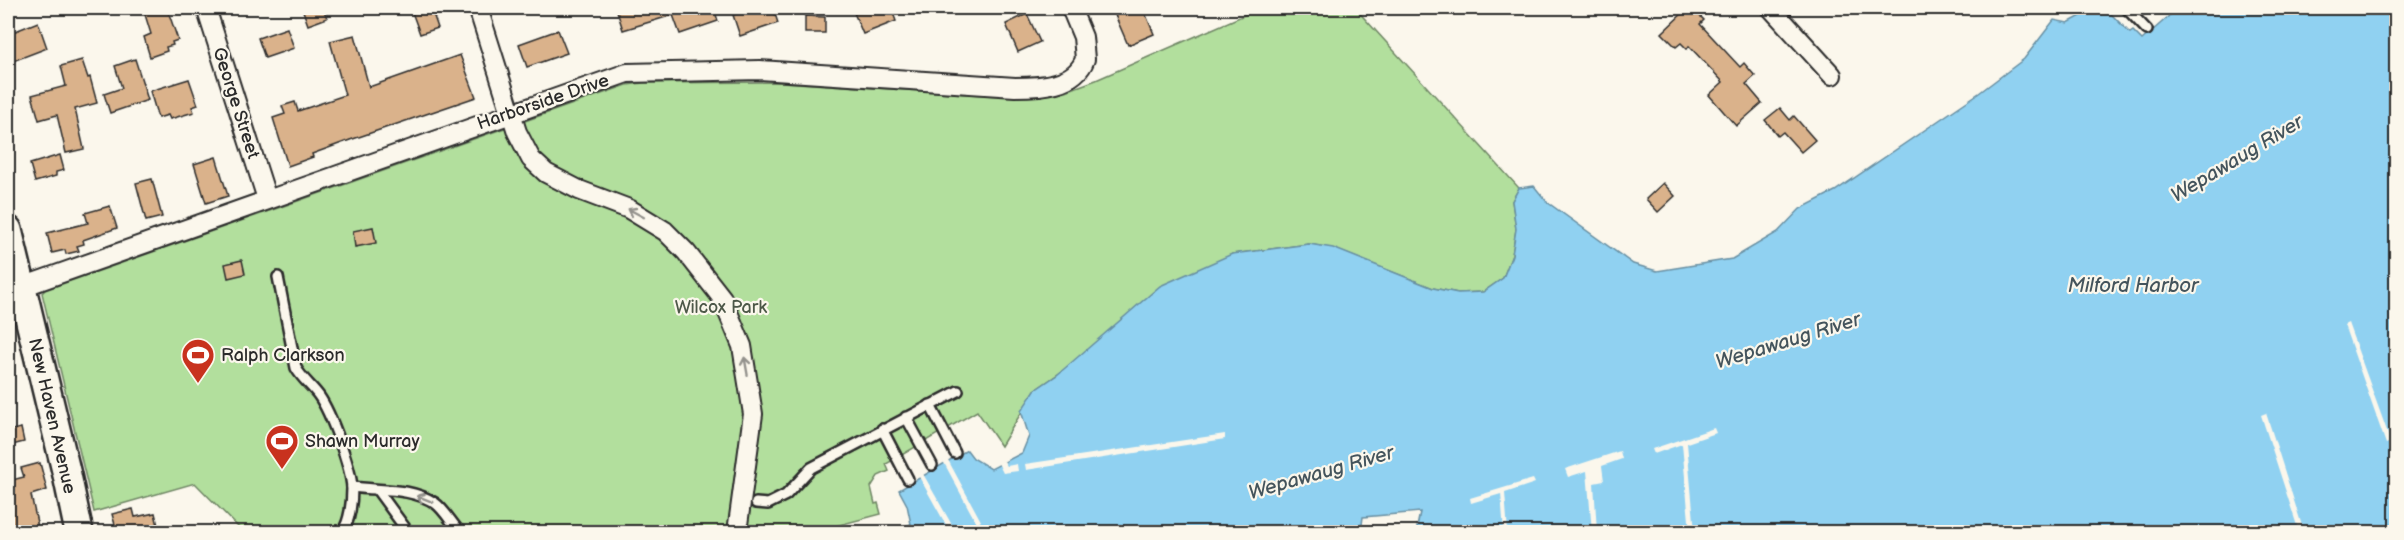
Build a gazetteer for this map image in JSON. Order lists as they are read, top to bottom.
{
  "streets": {
    "main road": ["New Haven Avenue"],
    "street": ["Harborside Drive", "George Street"]
  },
  "crossings": [
    ["Harborside Drive", "George Street"],
    ["Harborside Drive", "New Haven Avenue"]
  ],
  "water": ["Wepawaug River", "Milford Harbor"],
  "parks": ["Wilcox Park"],
  "places": {
    "sports": ["Ralph Clarkson", "Shawn Murray"]
  }
}
